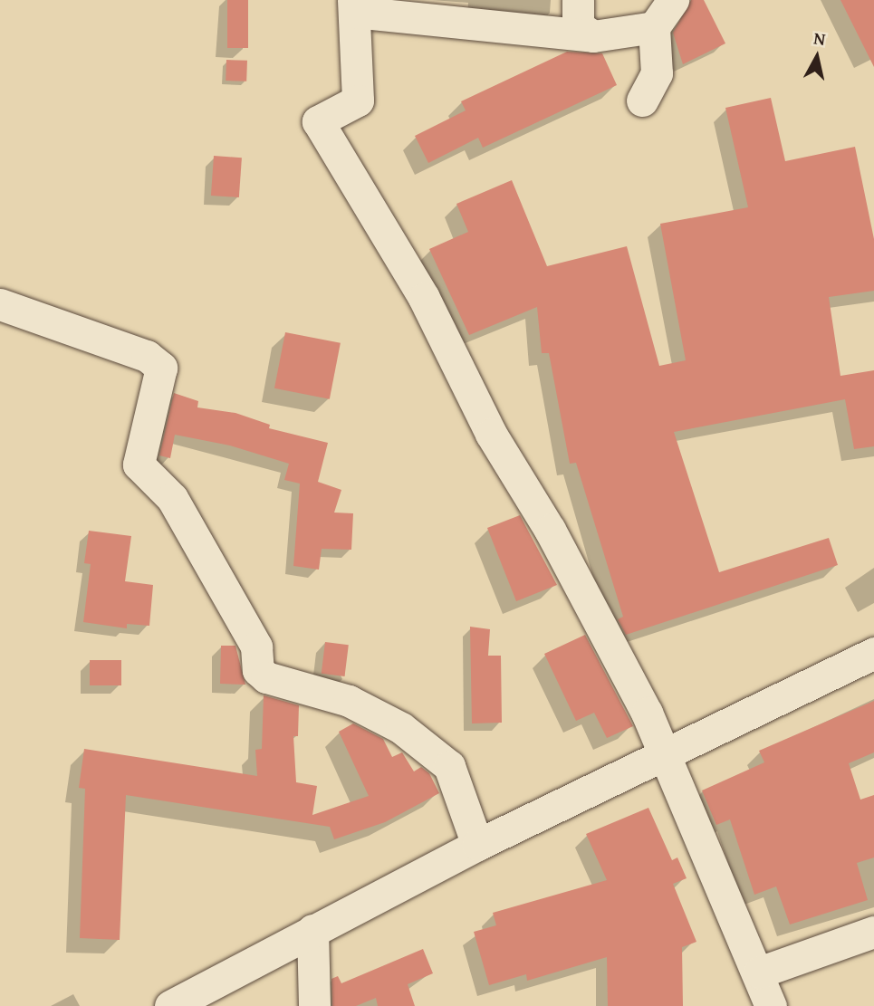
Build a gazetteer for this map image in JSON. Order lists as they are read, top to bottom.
{
  "north": "top"
}
